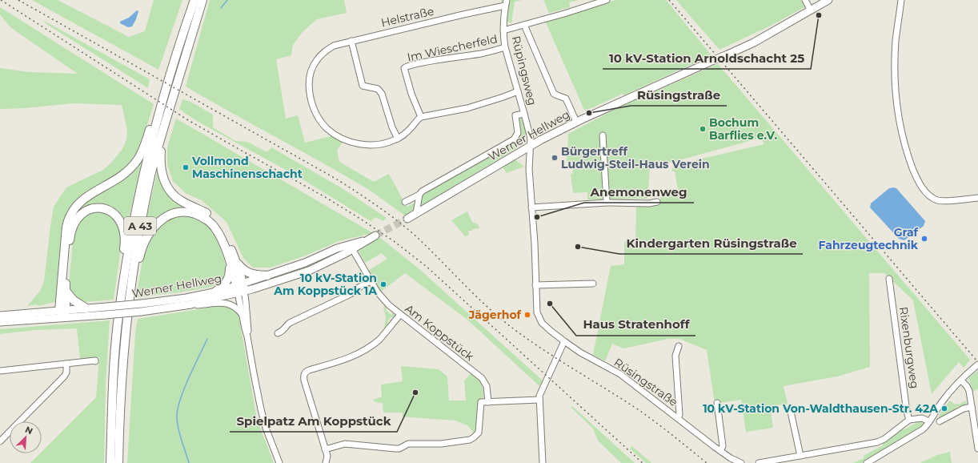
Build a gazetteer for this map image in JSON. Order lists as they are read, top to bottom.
{
  "streets": {
    "highway": ["A 43"],
    "main road": ["Werner Hellweg"],
    "street": [
      "Helstraße",
      "Im Wiescherfeld",
      "Rüpingsweg",
      "Am Koppstück",
      "Rixenburgweg",
      "Rüsingstraße"
    ]
  },
  "crossings": [
    ["Helstraße", "Im Wiescherfeld"],
    ["Helstraße", "Rüpingsweg"],
    ["Im Wiescherfeld", "Rüpingsweg"],
    ["Rüpingsweg", "Werner Hellweg"],
    ["Rüpingsweg", "Rüsingstraße"],
    ["Werner Hellweg", "Am Koppstück"],
    ["Werner Hellweg", "Rüsingstraße"]
  ],
  "places": [
    "10 kV-Station Arnoldschacht 25",
    "Rüsingstraße",
    "Bochum Barflies e.V.",
    "Bürgertreff Ludwig-Steil-Haus Verein",
    "Vollmond Maschinenschacht",
    "Anemonenweg",
    "Graf Fahrzeugtechnik",
    "Kindergarten Rüsingstraße",
    "10 kV-Station Am Koppstück 1A",
    "Haus Stratenhoff",
    "Jägerhof",
    "Spielpatz Am Koppstück",
    "10 kV-Station Von-Waldthausen-Str. 42A"
  ],
  "north": "top right"
}
